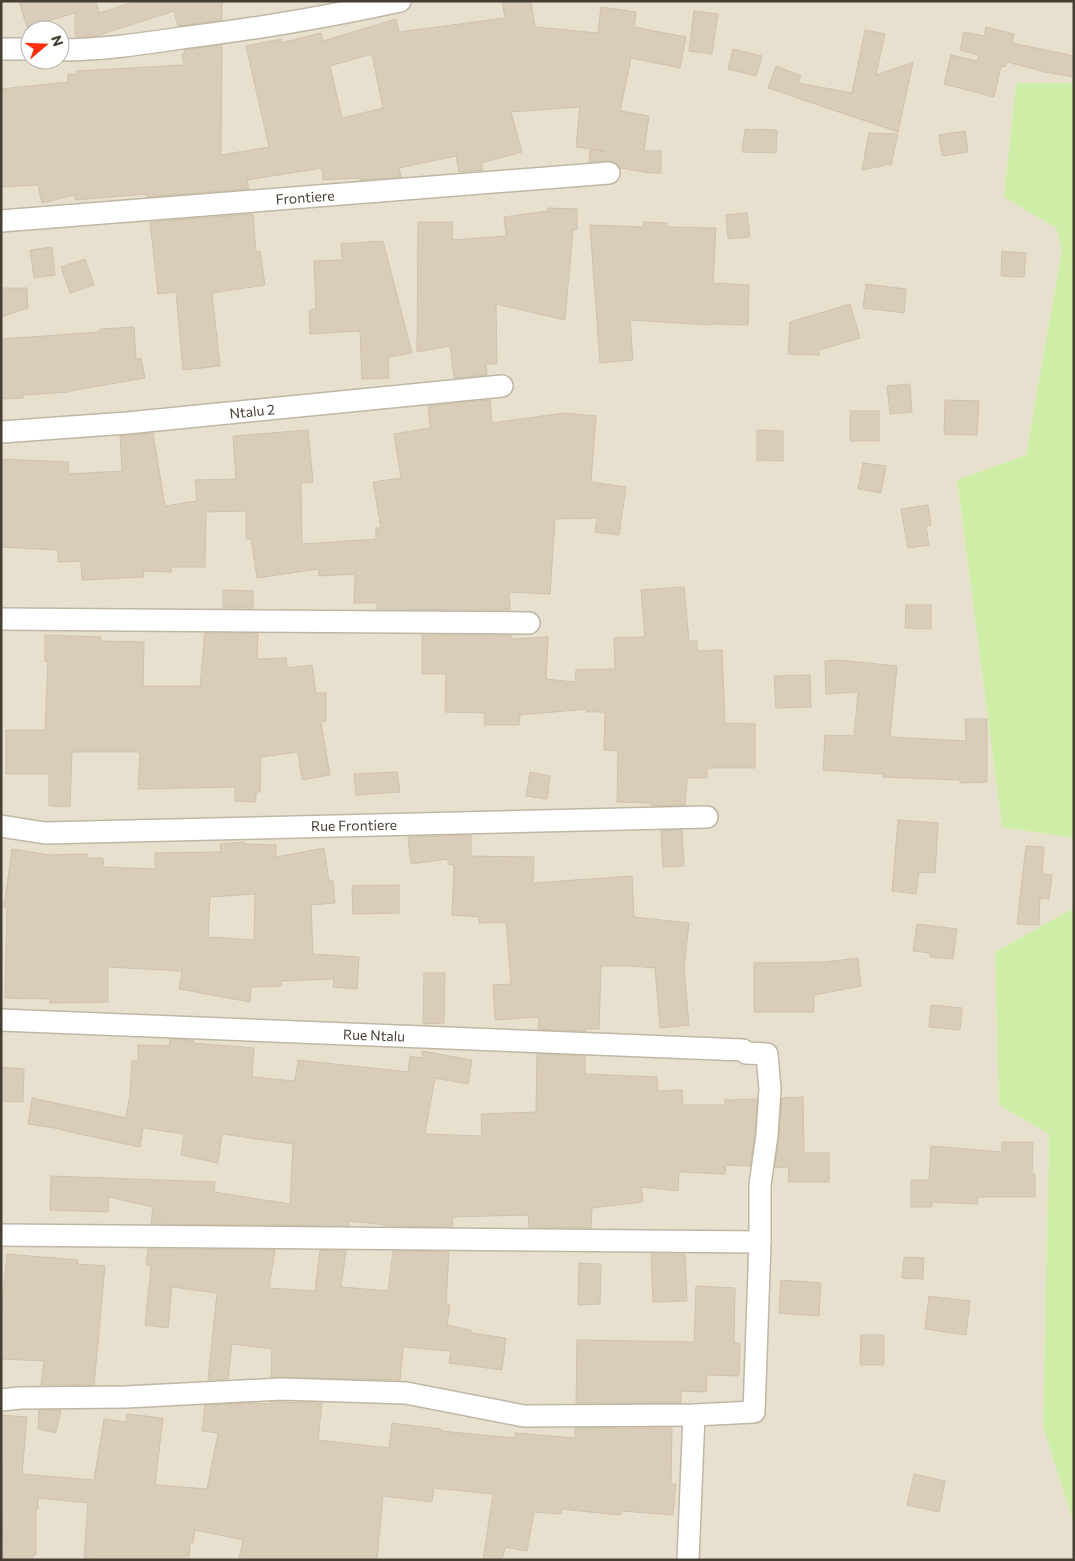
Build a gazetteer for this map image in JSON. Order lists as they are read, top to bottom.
{
  "streets": {
    "street": [
      "Frontiere",
      "Ntalu 2",
      "Rue Frontiere",
      "Rue Ntalu"
    ]
  },
  "north": "right"
}
